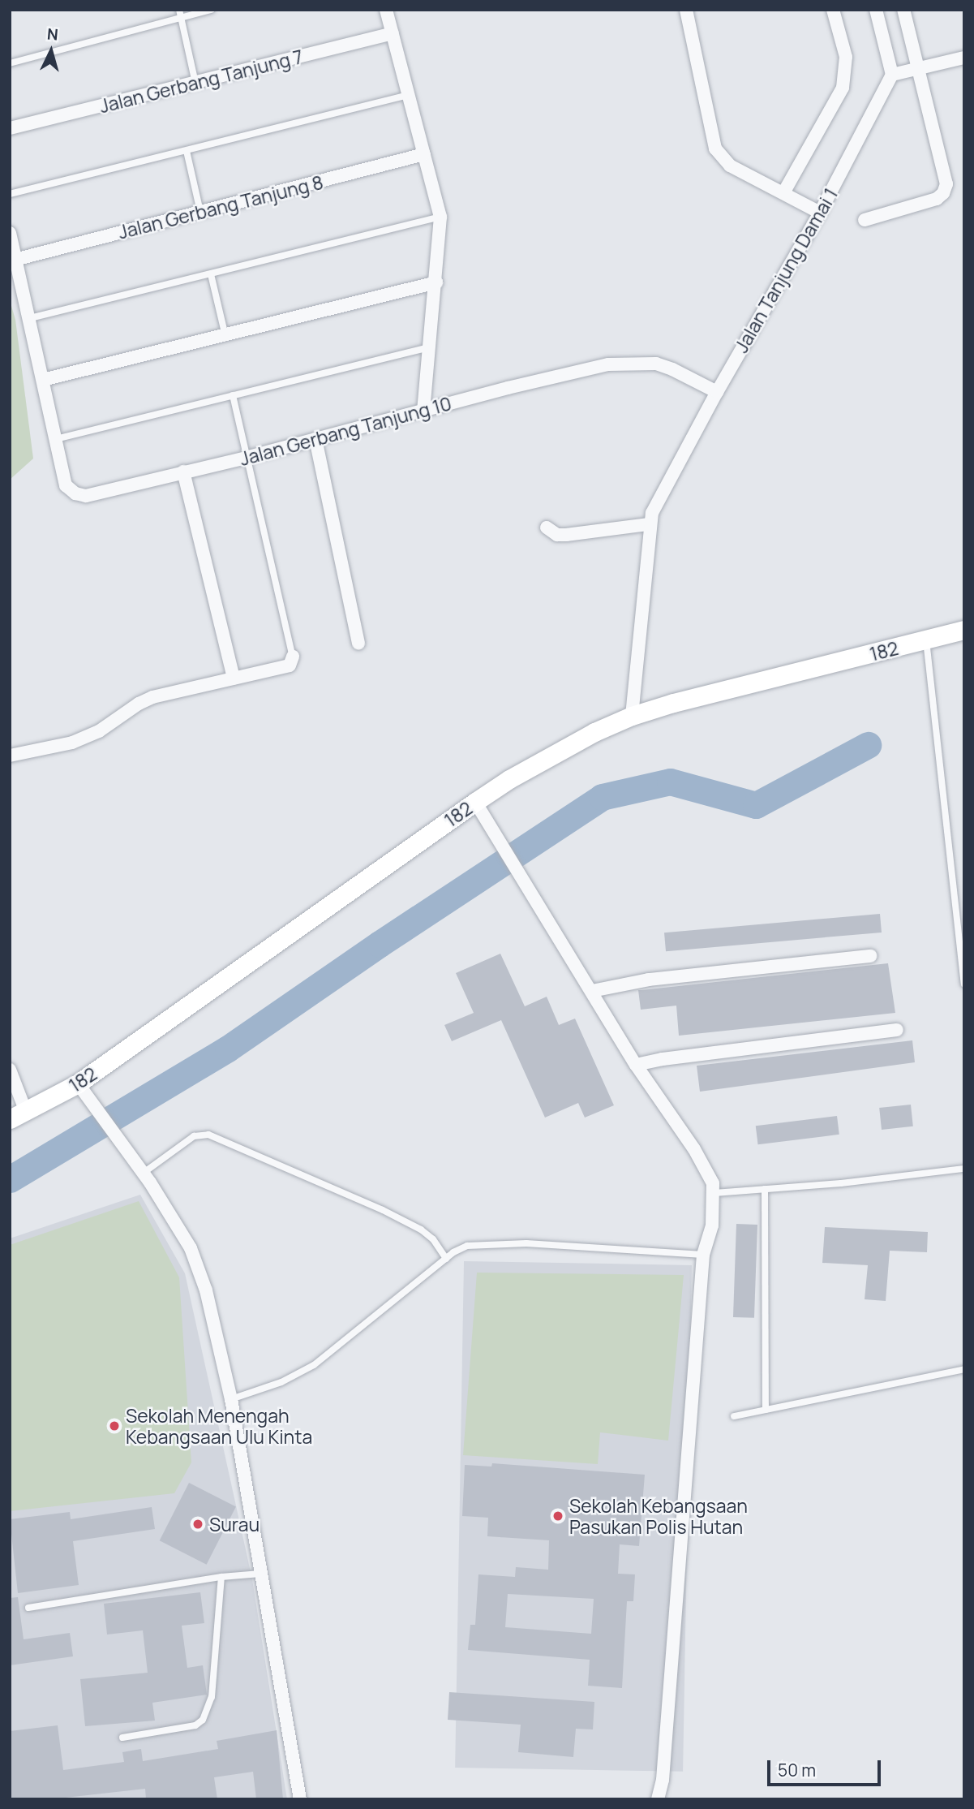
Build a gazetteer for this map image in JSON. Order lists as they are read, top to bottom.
{
  "streets": {
    "street": [
      "Jalan Gerbang Tanjung 7",
      "Jalan Gerbang Tanjung 8",
      "Jalan Tanjung Damai 1",
      "Jalan Gerbang Tanjung 10",
      "182"
    ]
  },
  "crossings": [
    ["Jalan Tanjung Damai 1", "Jalan Gerbang Tanjung 10"],
    ["Jalan Tanjung Damai 1", "182"]
  ],
  "places": ["Sekolah Menengah Kebangsaan Ulu Kinta", "Sekolah Kebangsaan Pasukan Polis Hutan", "Surau"],
  "scale_bar": "50 m",
  "north": "top"
}
